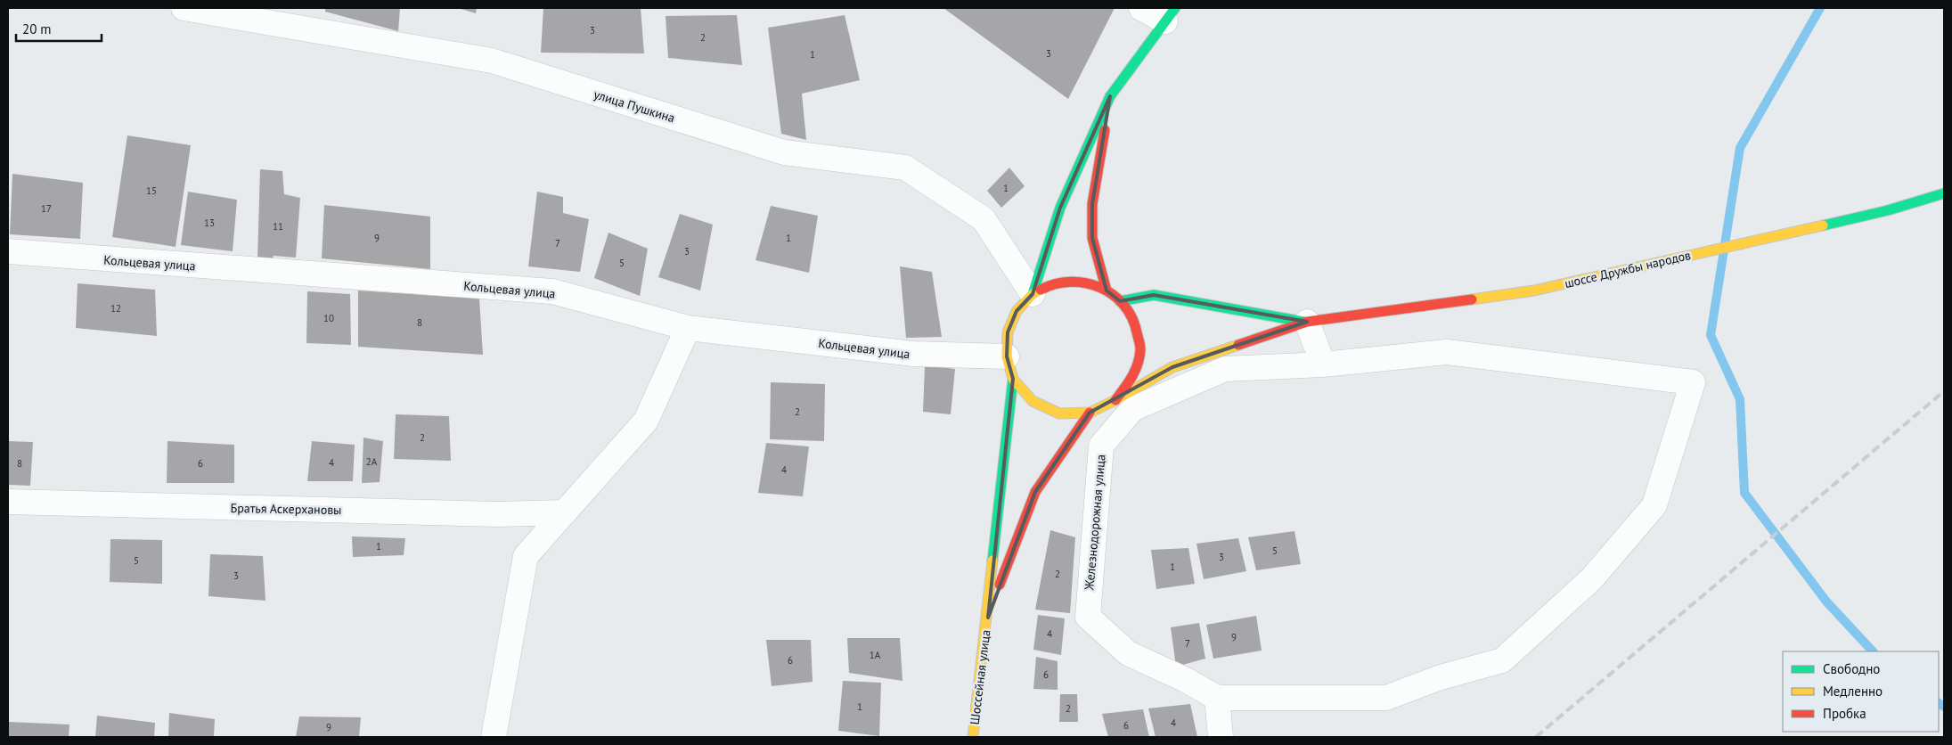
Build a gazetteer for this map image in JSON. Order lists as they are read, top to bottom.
{
  "streets": {
    "main road": ["шоссе Дружбы народов", "Шоссейная улица"],
    "street": [
      "улица Пушкина",
      "Кольцевая улица",
      "Братья Аскерхановы",
      "Железнодорожная улица"
    ]
  },
  "crossings": [
    ["улица Пушкина", "Кольцевая улица"]
  ],
  "house_numbers": [
    "3",
    "2",
    "3",
    "1",
    "1",
    "15",
    "17",
    "13",
    "11",
    "9",
    "1",
    "7",
    "3",
    "5",
    "12",
    "10",
    "8",
    "2",
    "2",
    "2А",
    "4",
    "8",
    "6",
    "4",
    "1",
    "5",
    "3",
    "5",
    "1",
    "2",
    "3",
    "4",
    "9",
    "7",
    "1А",
    "6",
    "6",
    "1",
    "2",
    "4",
    "6",
    "9"
  ],
  "legend": ["Свободно", "Медленно", "Пробка"],
  "scale_bar": "20 m"
}
